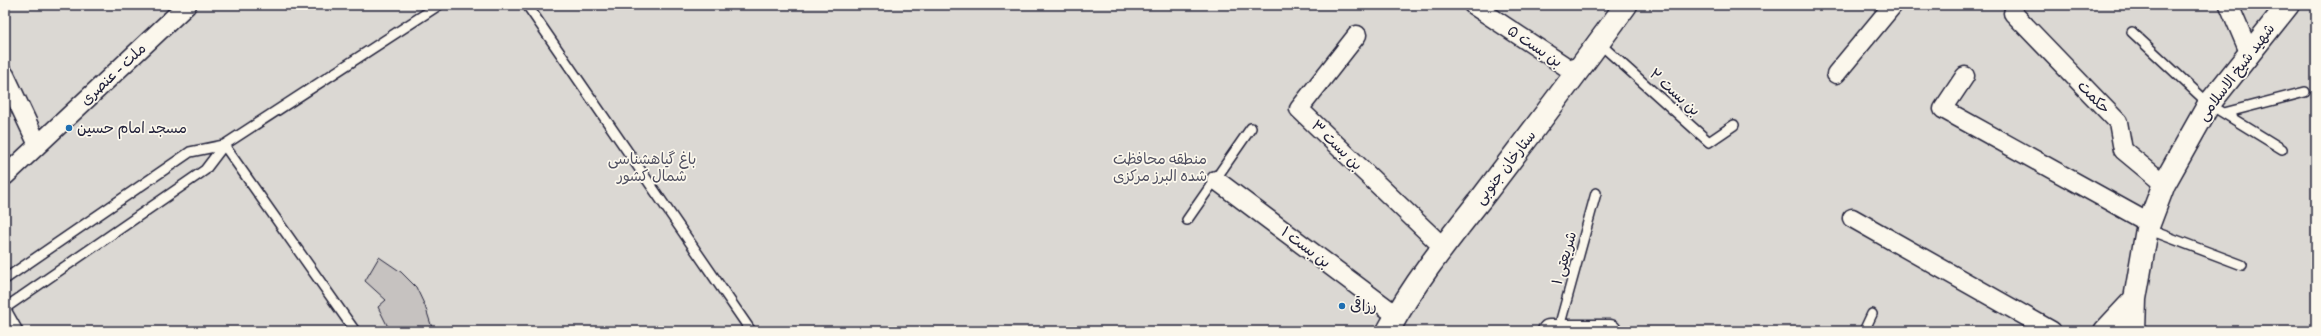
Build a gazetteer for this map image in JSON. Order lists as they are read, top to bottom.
{
  "streets": {
    "street": [
      "بن بست ۵",
      "شهید شیخ الاسلامی",
      "ملت - عنصری",
      "حکمت",
      "بن بست ۳",
      "ستارخان جنوبی",
      "بن بست ۱"
    ],
    "lane": ["بن بست ۲", "شریعتی ۱"]
  },
  "crossings": [
    ["بن بست ۵", "ستارخان جنوبی"],
    ["شهید شیخ الاسلامی", "حکمت"],
    ["بن بست ۲", "ستارخان جنوبی"],
    ["بن بست ۳", "ستارخان جنوبی"],
    ["ستارخان جنوبی", "بن بست ۱"]
  ],
  "parks": ["باغ گیاهشناسی شمال کشور", "منطقه محافظت شده البرز مرکزی"],
  "places": ["مسجد امام حسین", "رزاقی"]
}
